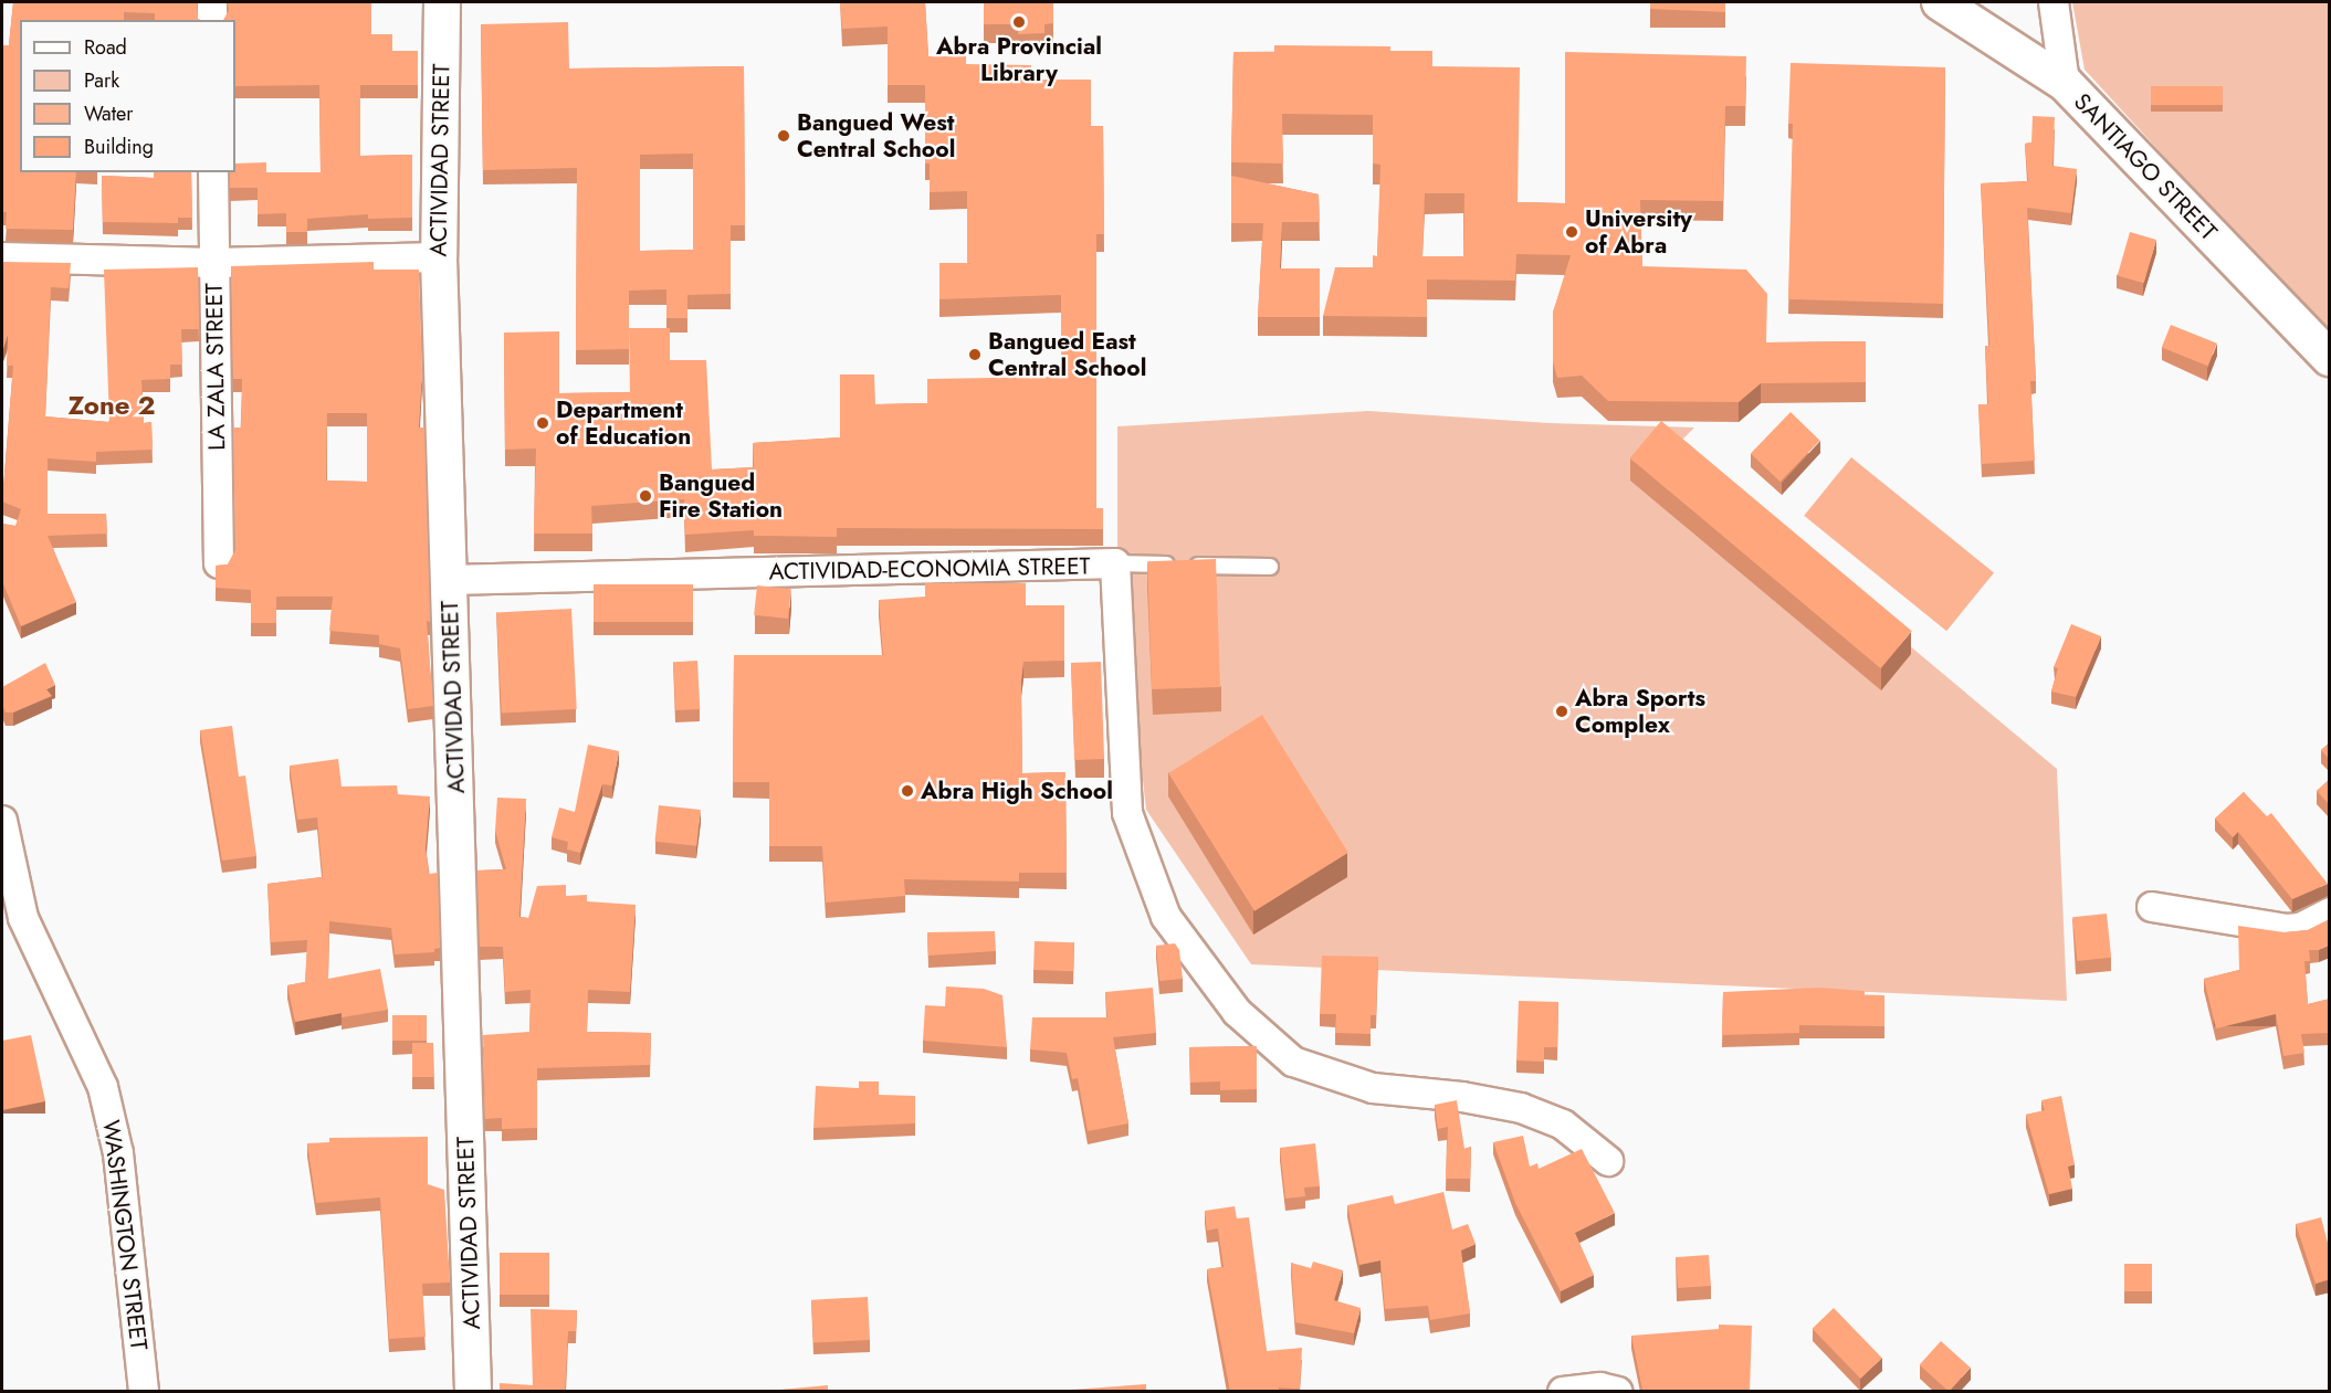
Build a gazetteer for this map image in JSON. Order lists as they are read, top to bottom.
{
  "streets": {
    "street": [
      "ACTIVIDAD STREET",
      "SANTIAGO STREET",
      "LA ZALA STREET",
      "ACTIVIDAD-ECONOMIA STREET",
      "WASHINGTON STREET"
    ]
  },
  "crossings": [
    ["ACTIVIDAD STREET", "ACTIVIDAD-ECONOMIA STREET"]
  ],
  "districts": ["Zone 2"],
  "places": [
    "Abra Provincial Library",
    "Bangued West Central School",
    "University of Abra",
    "Bangued East Central School",
    "Department of Education",
    "Bangued Fire Station",
    "Abra Sports Complex",
    "Abra High School"
  ],
  "legend": [
    "Road",
    "Park",
    "Water",
    "Building"
  ]
}
